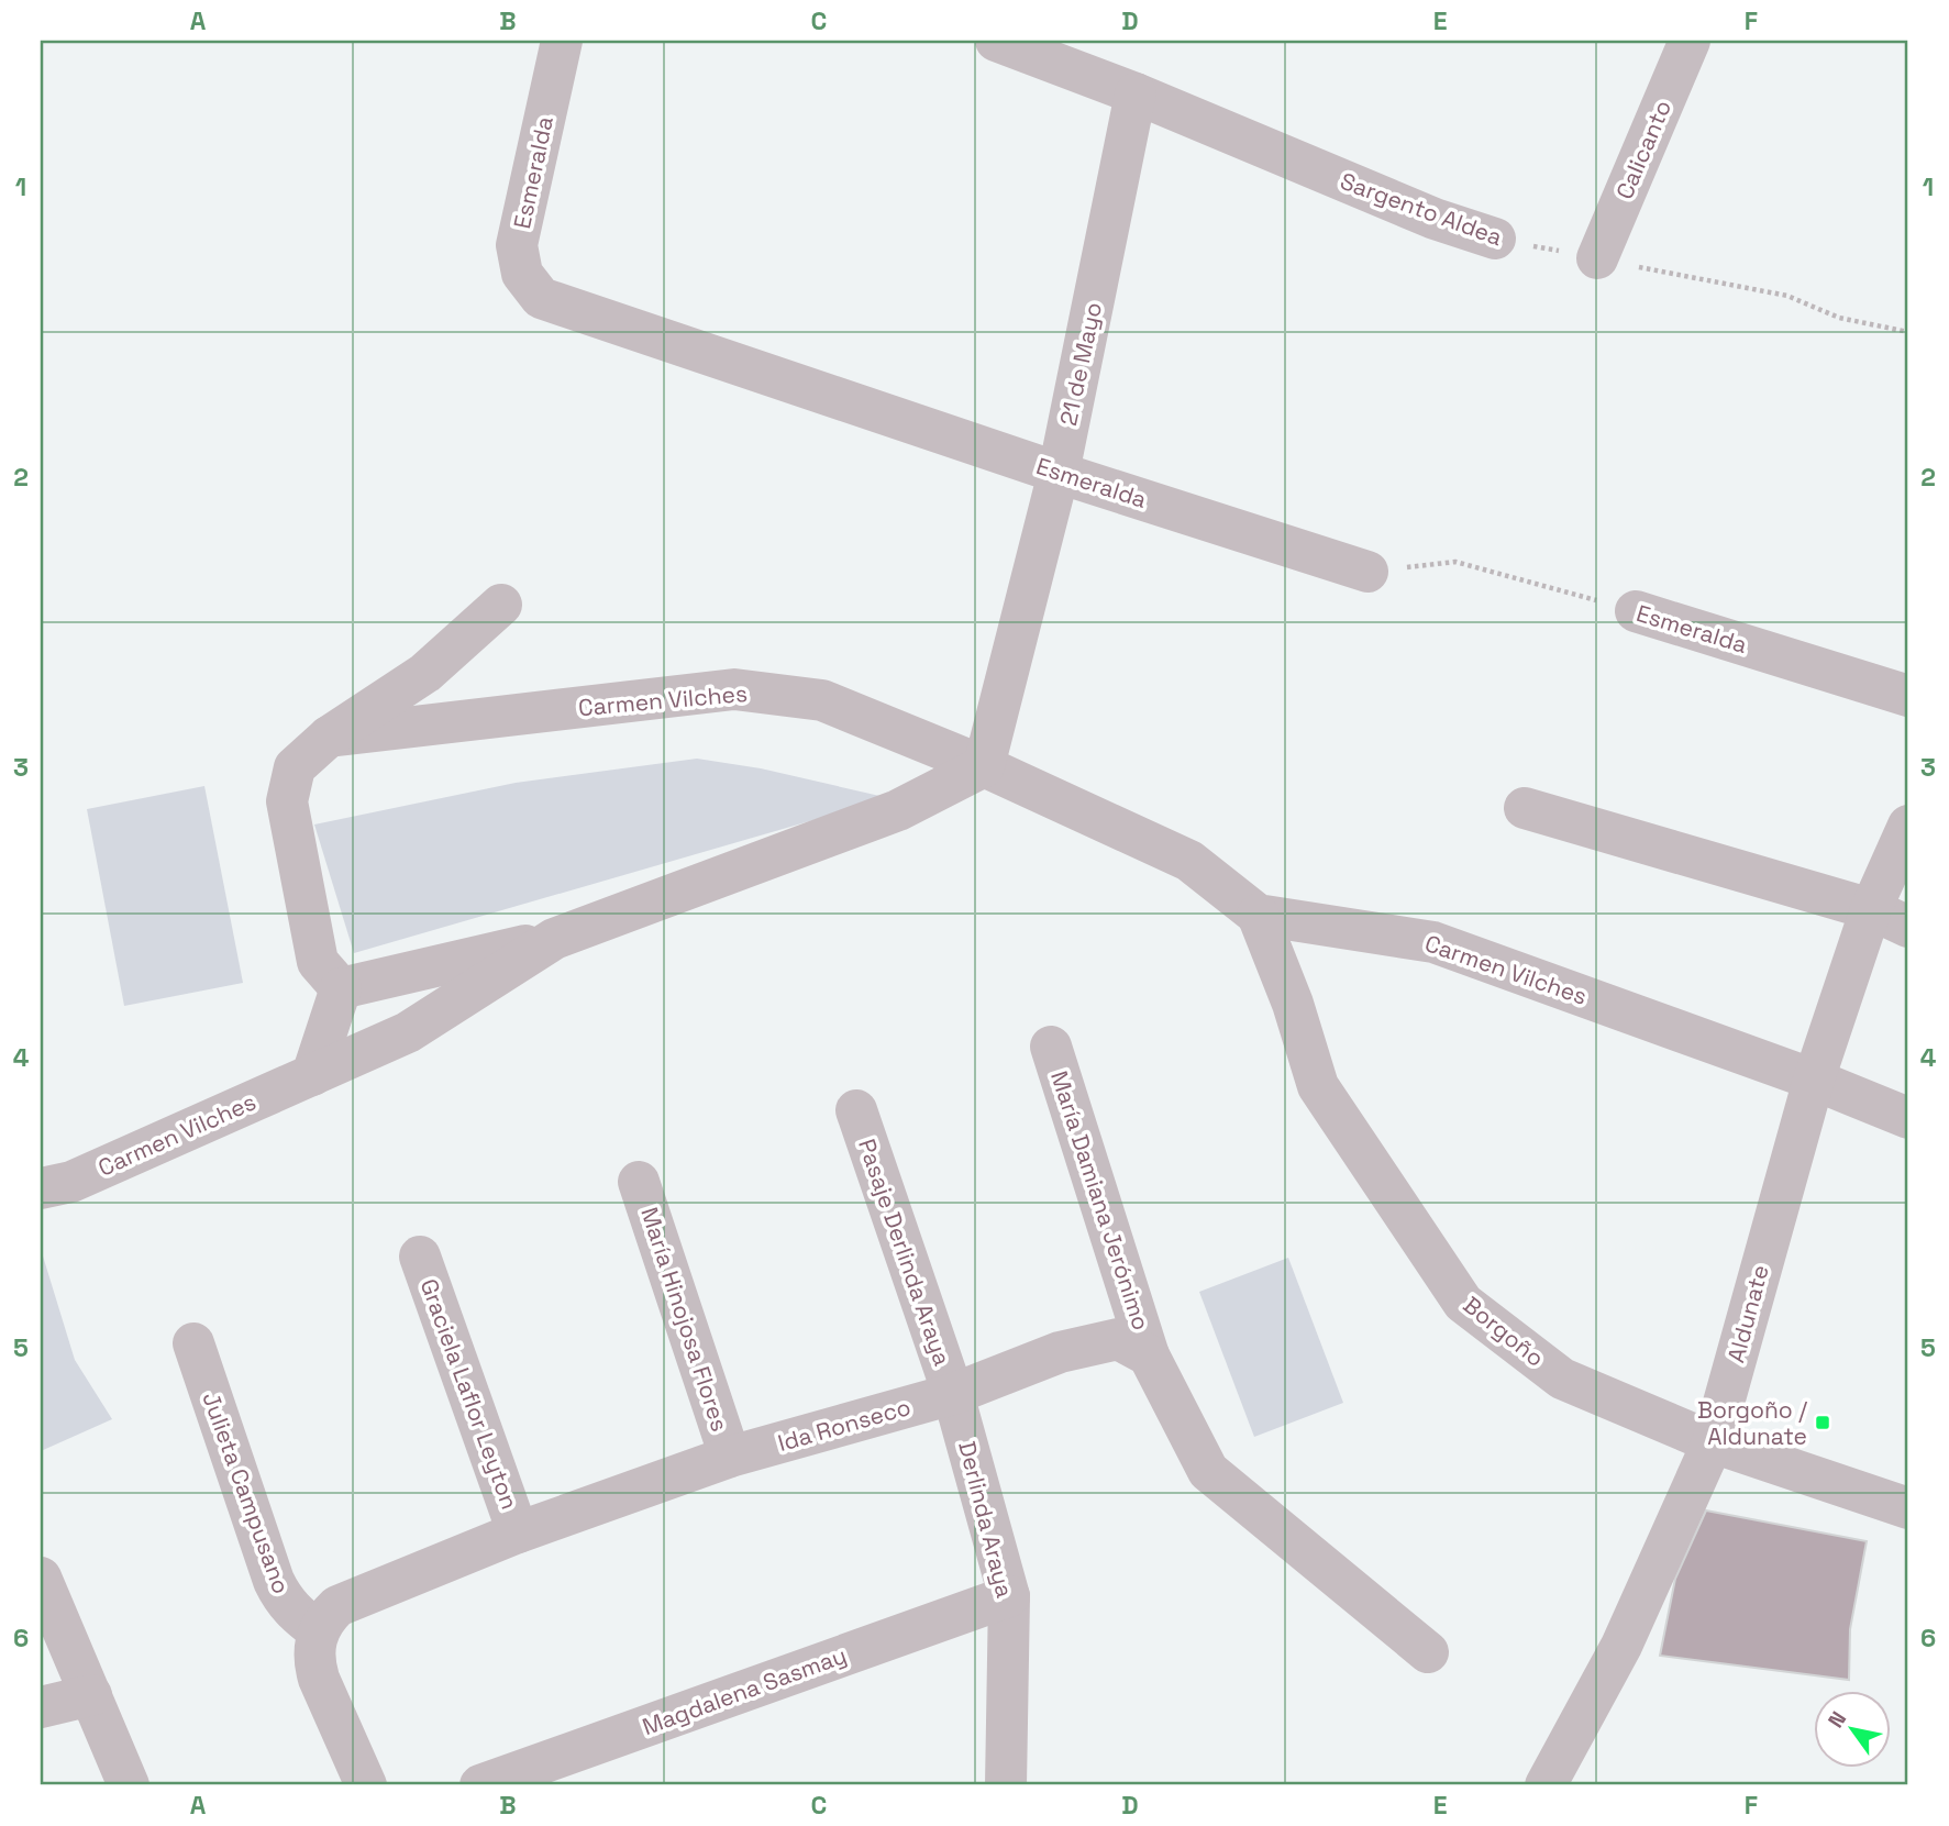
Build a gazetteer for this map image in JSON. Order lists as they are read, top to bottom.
{
  "streets": {
    "street": [
      "Calicanto",
      "Esmeralda",
      "Sargento Aldea",
      "21 de Mayo",
      "Carmen Vilches",
      "María Damiana Jerónimo",
      "Pasaje Derlinda Araya",
      "Aldunate",
      "María Hinojosa Flores",
      "Borgoño",
      "Graciela Laflor Leyton",
      "Ida Ronseco",
      "Julieta Campusano",
      "Derlinda Araya",
      "Magdalena Sasmay"
    ]
  },
  "crossings": [
    ["Calicanto", "Sargento Aldea"],
    ["Esmeralda", "21 de Mayo"],
    ["Sargento Aldea", "21 de Mayo"],
    ["21 de Mayo", "Carmen Vilches"],
    ["Carmen Vilches", "Aldunate"],
    ["Carmen Vilches", "Borgoño"],
    ["María Damiana Jerónimo", "Ida Ronseco"],
    ["Pasaje Derlinda Araya", "Ida Ronseco"],
    ["Pasaje Derlinda Araya", "Derlinda Araya"],
    ["Aldunate", "Borgoño"],
    ["María Hinojosa Flores", "Ida Ronseco"],
    ["Graciela Laflor Leyton", "Ida Ronseco"],
    ["Ida Ronseco", "Julieta Campusano"],
    ["Ida Ronseco", "Derlinda Araya"],
    ["Derlinda Araya", "Magdalena Sasmay"]
  ],
  "places": {
    "transit": ["Borgoño / Aldunate"]
  },
  "north": "top left",
  "grid": {
    "columns": [
      "A",
      "B",
      "C",
      "D",
      "E",
      "F"
    ],
    "rows": [
      "1",
      "2",
      "3",
      "4",
      "5",
      "6"
    ]
  }
}
